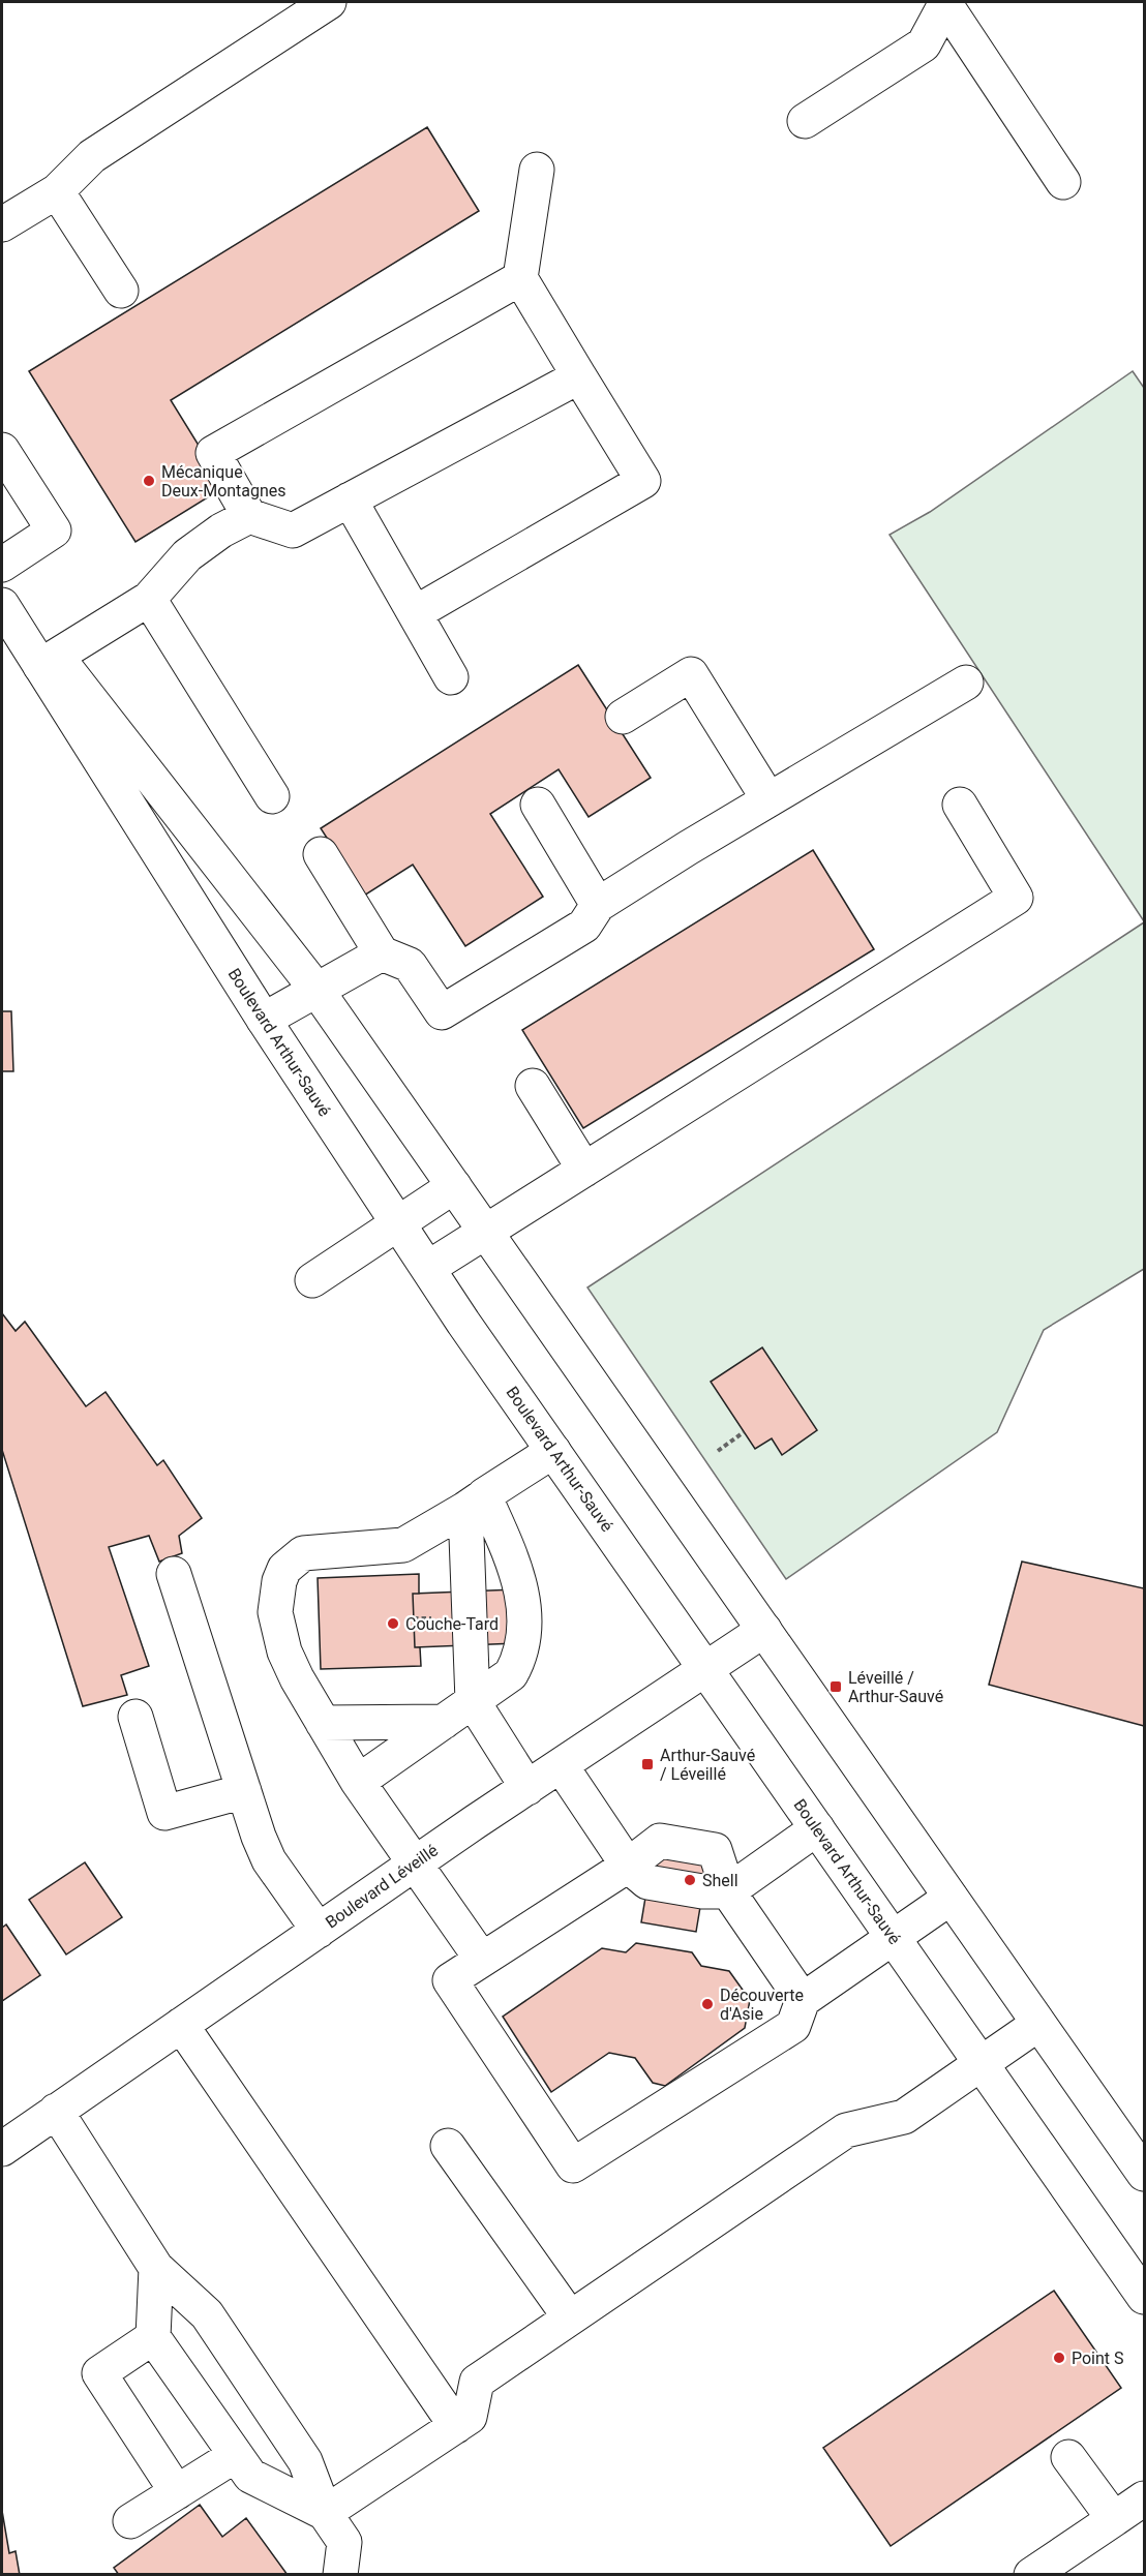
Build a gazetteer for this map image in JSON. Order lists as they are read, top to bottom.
{
  "streets": {
    "main road": ["Boulevard Arthur-Sauvé", "Boulevard Léveillé"]
  },
  "crossings": [
    ["Boulevard Arthur-Sauvé", "Boulevard Léveillé"]
  ],
  "places": {
    "other": [
      "Mécanique Deux-Montagnes",
      "Couche-Tard",
      "Shell",
      "Découverte d'Asie",
      "Point S"
    ],
    "transit": ["Léveillé / Arthur-Sauvé", "Arthur-Sauvé / Léveillé"]
  }
}
